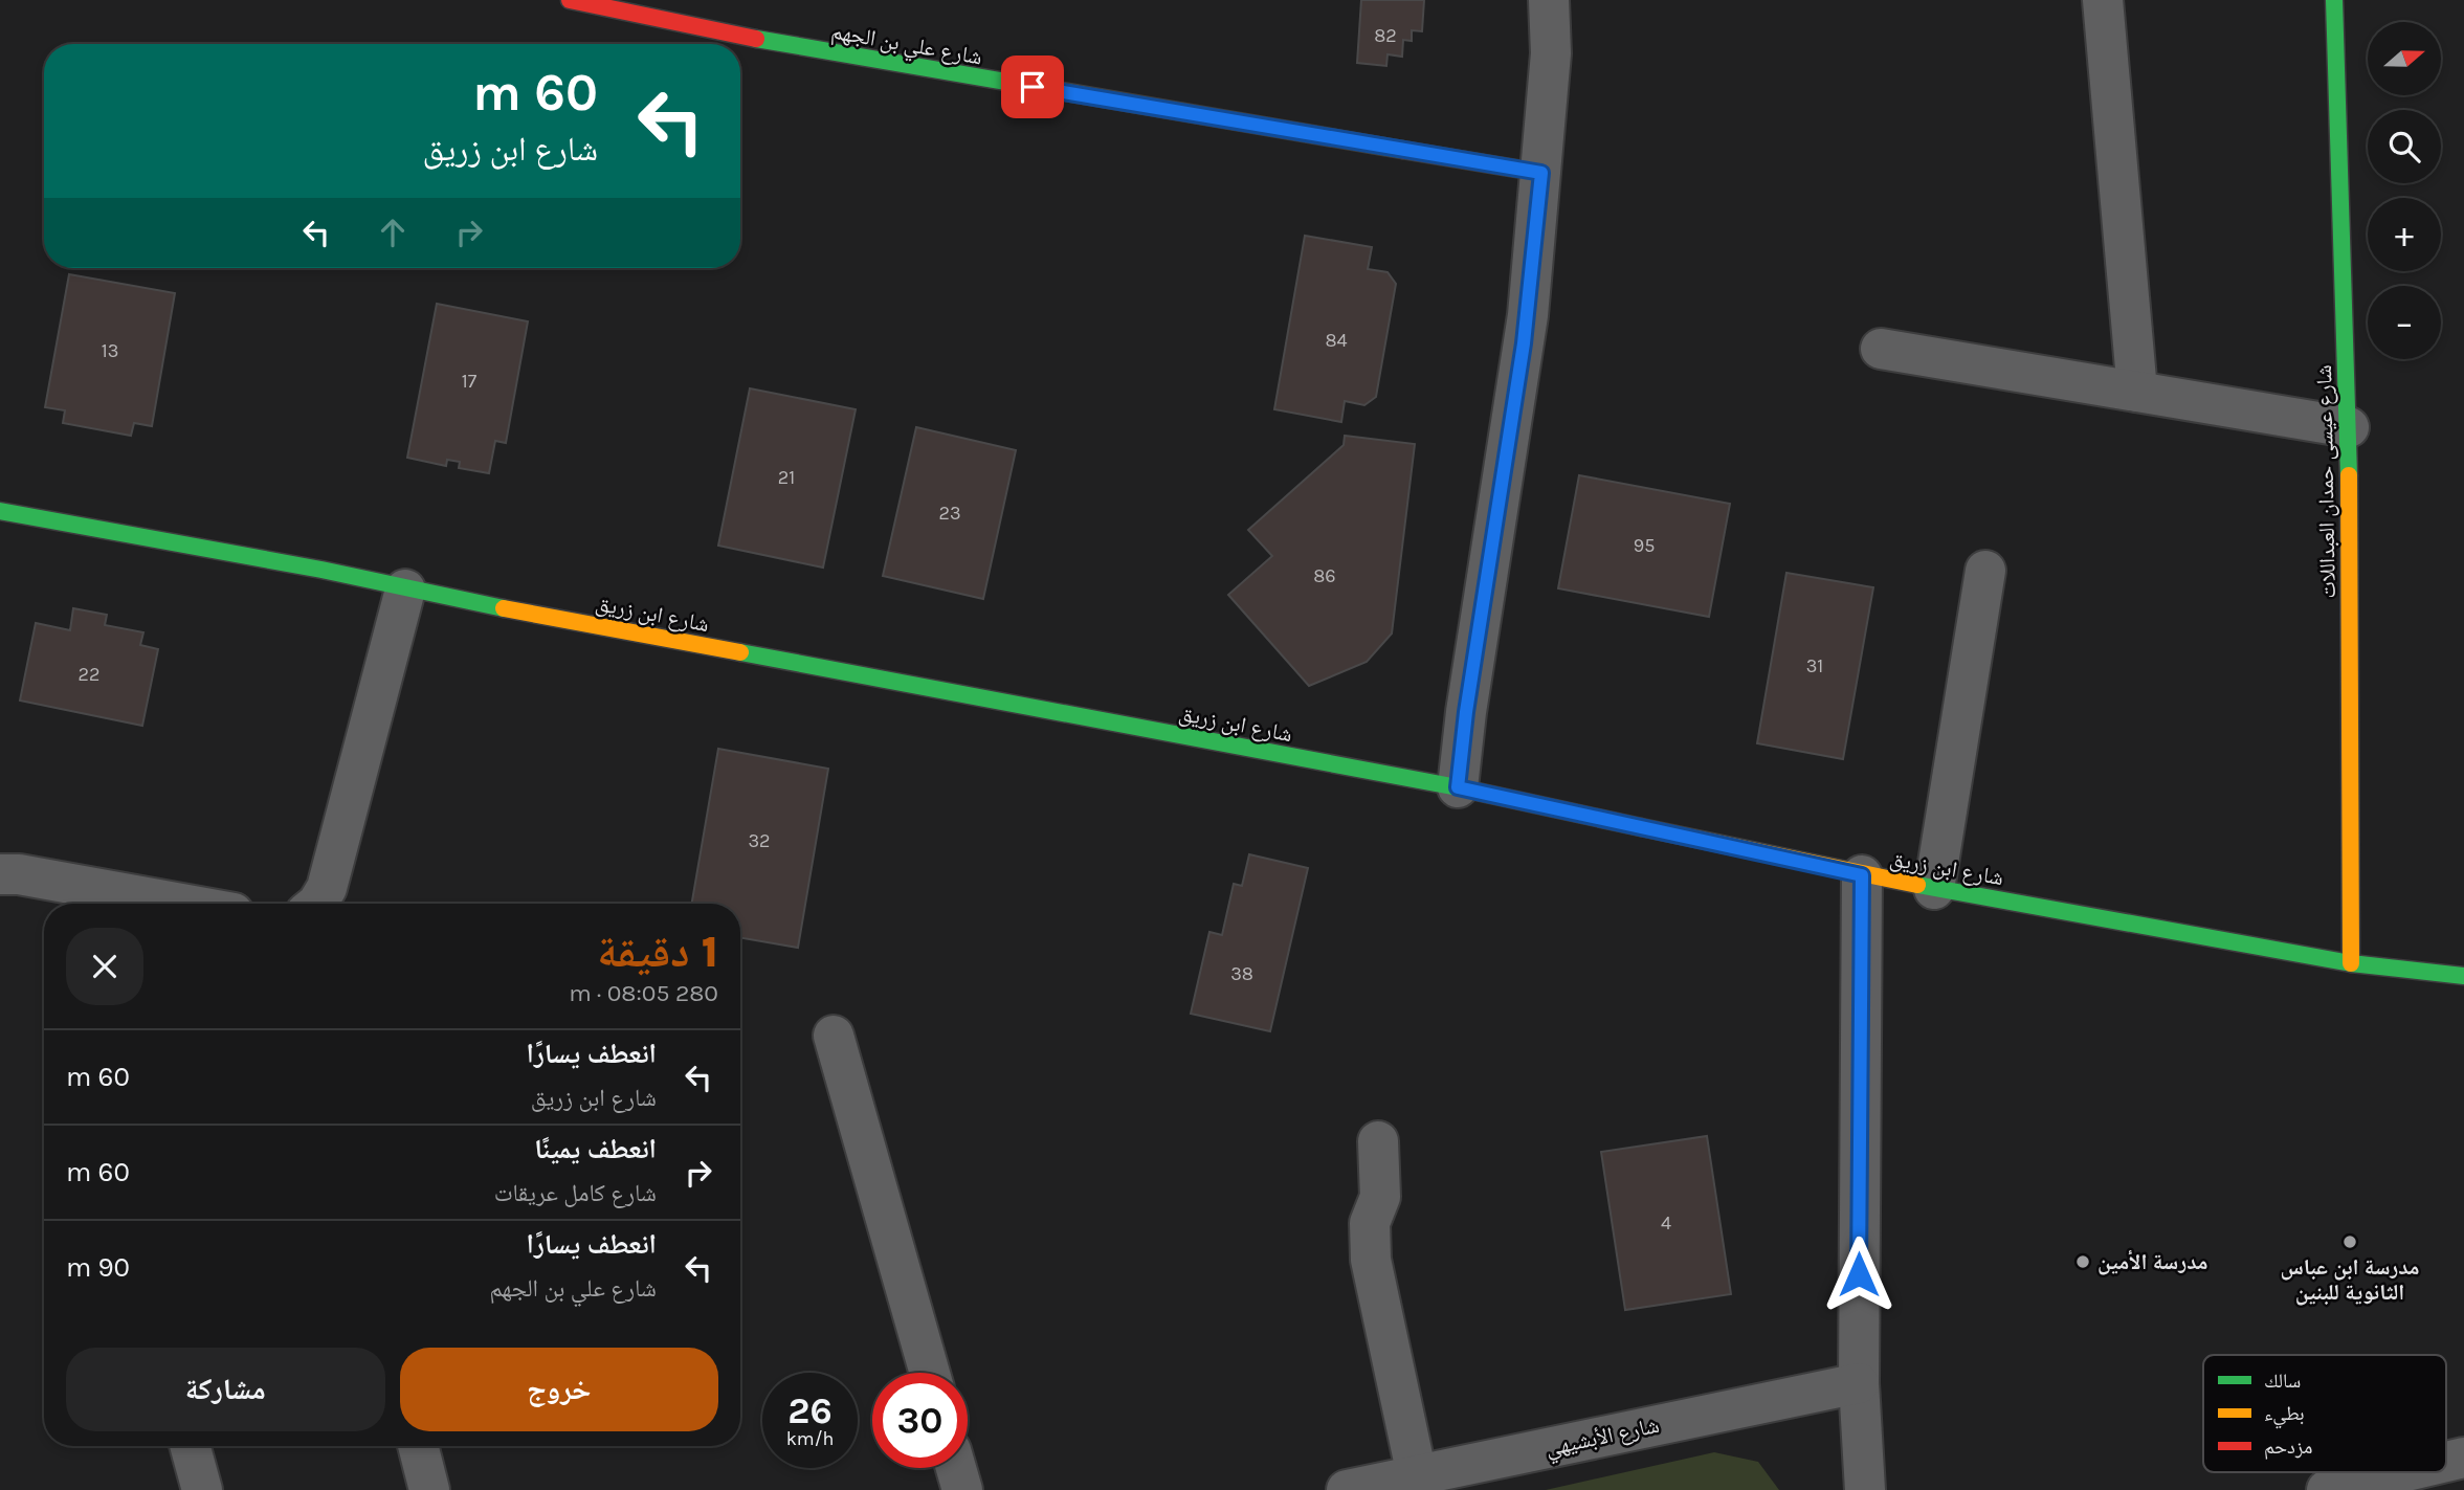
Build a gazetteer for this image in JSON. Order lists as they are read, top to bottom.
{
  "streets": {
    "street": [
      "شارع علي بن الجهم",
      "شارع عيسى حمدان العبداللات",
      "شارع ابن زريق",
      "شارع الأبشيهي"
    ]
  },
  "crossings": [
    ["شارع عيسى حمدان العبداللات", "شارع ابن زريق"]
  ],
  "places": ["مدرسة ابن عباس الثانوية للبنين", "مدرسة الأمين"],
  "house_numbers": [
    "82",
    "84",
    "13",
    "17",
    "21",
    "23",
    "95",
    "86",
    "31",
    "22",
    "32",
    "38",
    "4"
  ],
  "legend": ["سالك", "بطيء", "مزدحم"],
  "north": "right",
  "page": {
    "map_buttons": ["+", "−"],
    "turn": ["60 m", "شارع ابن زريق"],
    "heading": ["1 دقيقة", "280 m · 08:05"],
    "list": [
      {
        "name": "انعطف يسارًا",
        "note": "شارع ابن زريق",
        "value": "60 m"
      },
      {
        "name": "انعطف يمينًا",
        "note": "شارع كامل عريقات",
        "value": "60 m"
      },
      {
        "name": "انعطف يسارًا",
        "note": "شارع علي بن الجهم",
        "value": "90 m"
      }
    ],
    "buttons": ["خروج", "مشاركة"],
    "speed": "26 km/h",
    "limit": "30"
  }
}
